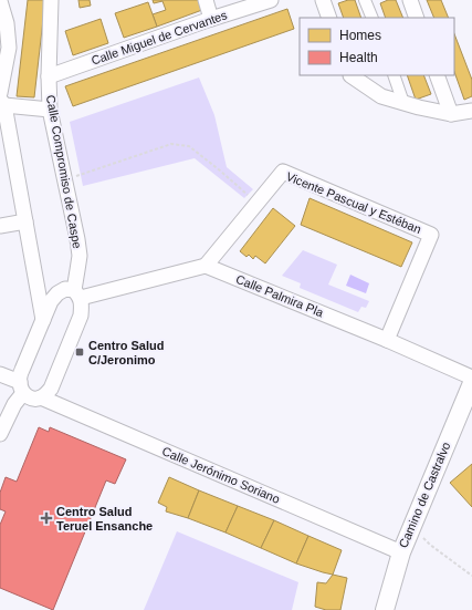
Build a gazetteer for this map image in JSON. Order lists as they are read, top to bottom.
{
  "streets": {
    "street": [
      "Calle Miguel de Cervantes",
      "Calle Compromiso de Caspe",
      "Vicente Pascual y Estéban",
      "Calle Palmira Pla",
      "Calle Jerónimo Soriano",
      "Camino de Castralvo"
    ]
  },
  "crossings": [
    ["Calle Miguel de Cervantes", "Calle Compromiso de Caspe"],
    ["Calle Compromiso de Caspe", "Calle Jerónimo Soriano"],
    ["Vicente Pascual y Estéban", "Calle Palmira Pla"],
    ["Calle Jerónimo Soriano", "Camino de Castralvo"]
  ],
  "places": {
    "transit": ["Centro Salud C/Jeronimo"],
    "health": ["Centro Salud Teruel Ensanche"]
  },
  "legend": ["Homes", "Health"]
}
